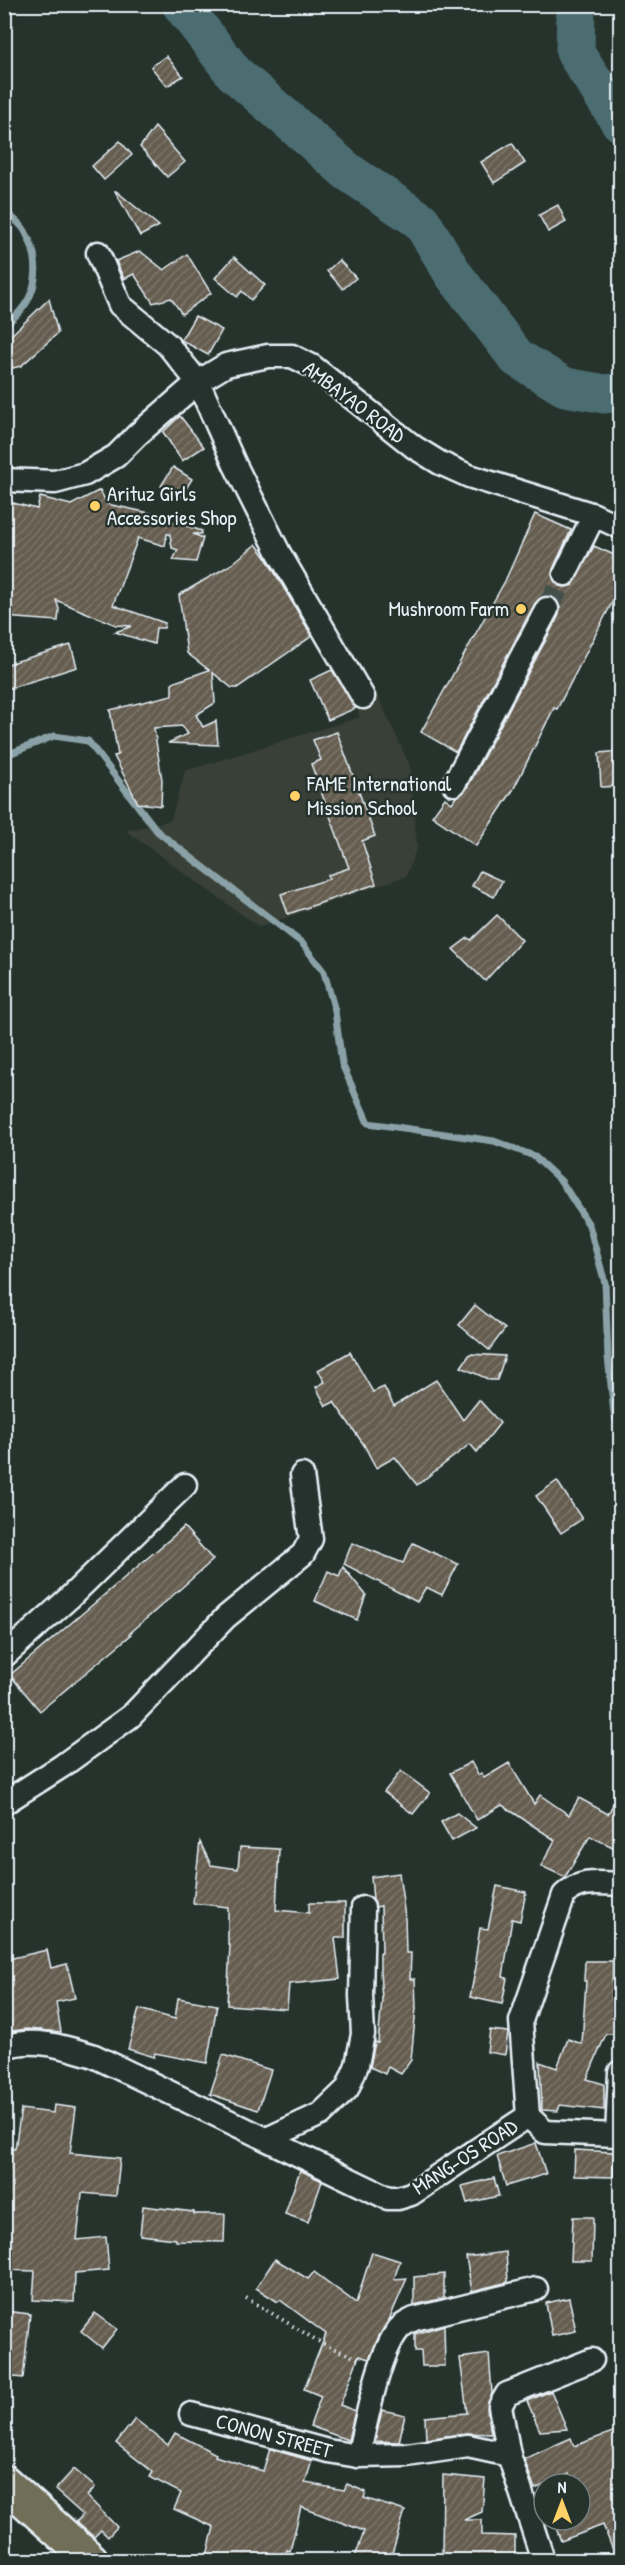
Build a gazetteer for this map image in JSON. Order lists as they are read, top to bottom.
{
  "streets": {
    "street": ["AMBAYAO ROAD", "MANG-OS ROAD", "CONON STREET"]
  },
  "places": ["Arituz Girls Accessories Shop", "Mushroom Farm", "FAME International Mission School"],
  "north": "top"
}
